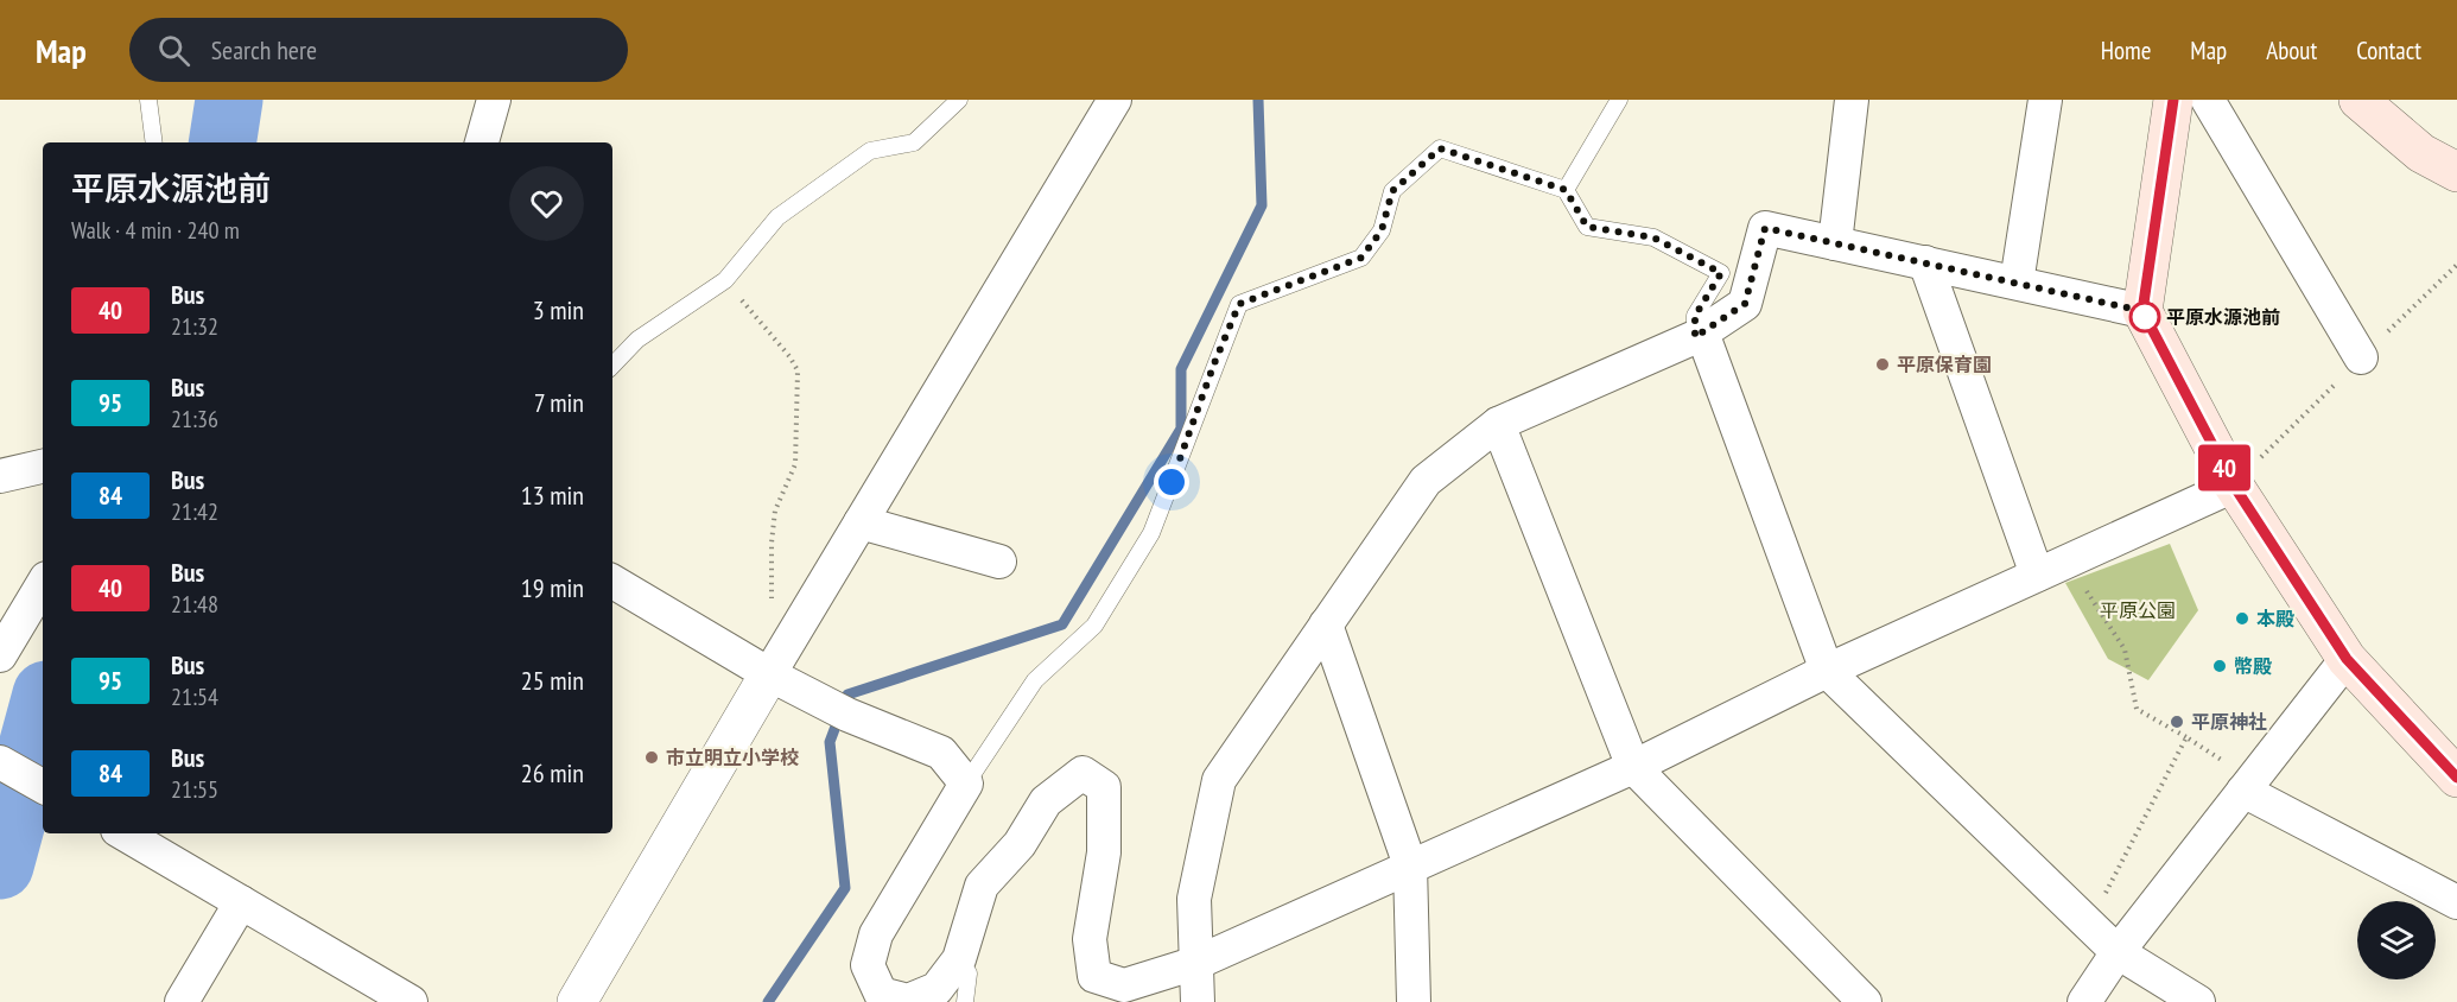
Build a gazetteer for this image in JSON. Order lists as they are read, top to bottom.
{
  "parks": ["平原公園"],
  "places": [
    "平原水源池前",
    "平原保育園",
    "本殿",
    "幣殿",
    "平原神社",
    "市立明立小学校"
  ],
  "lines": ["bus line 40"],
  "page": {
    "header": "Map",
    "search": "Search here",
    "nav": [
      "Home",
      "Map",
      "About",
      "Contact"
    ],
    "on_map": "40",
    "heading": ["平原水源池前", "Walk · 4 min · 240 m"],
    "list": [
      {
        "mark": "40",
        "name": "Bus",
        "note": "21:32",
        "value": "3 min"
      },
      {
        "mark": "95",
        "name": "Bus",
        "note": "21:36",
        "value": "7 min"
      },
      {
        "mark": "84",
        "name": "Bus",
        "note": "21:42",
        "value": "13 min"
      },
      {
        "mark": "40",
        "name": "Bus",
        "note": "21:48",
        "value": "19 min"
      },
      {
        "mark": "95",
        "name": "Bus",
        "note": "21:54",
        "value": "25 min"
      },
      {
        "mark": "84",
        "name": "Bus",
        "note": "21:55",
        "value": "26 min"
      }
    ]
  }
}
